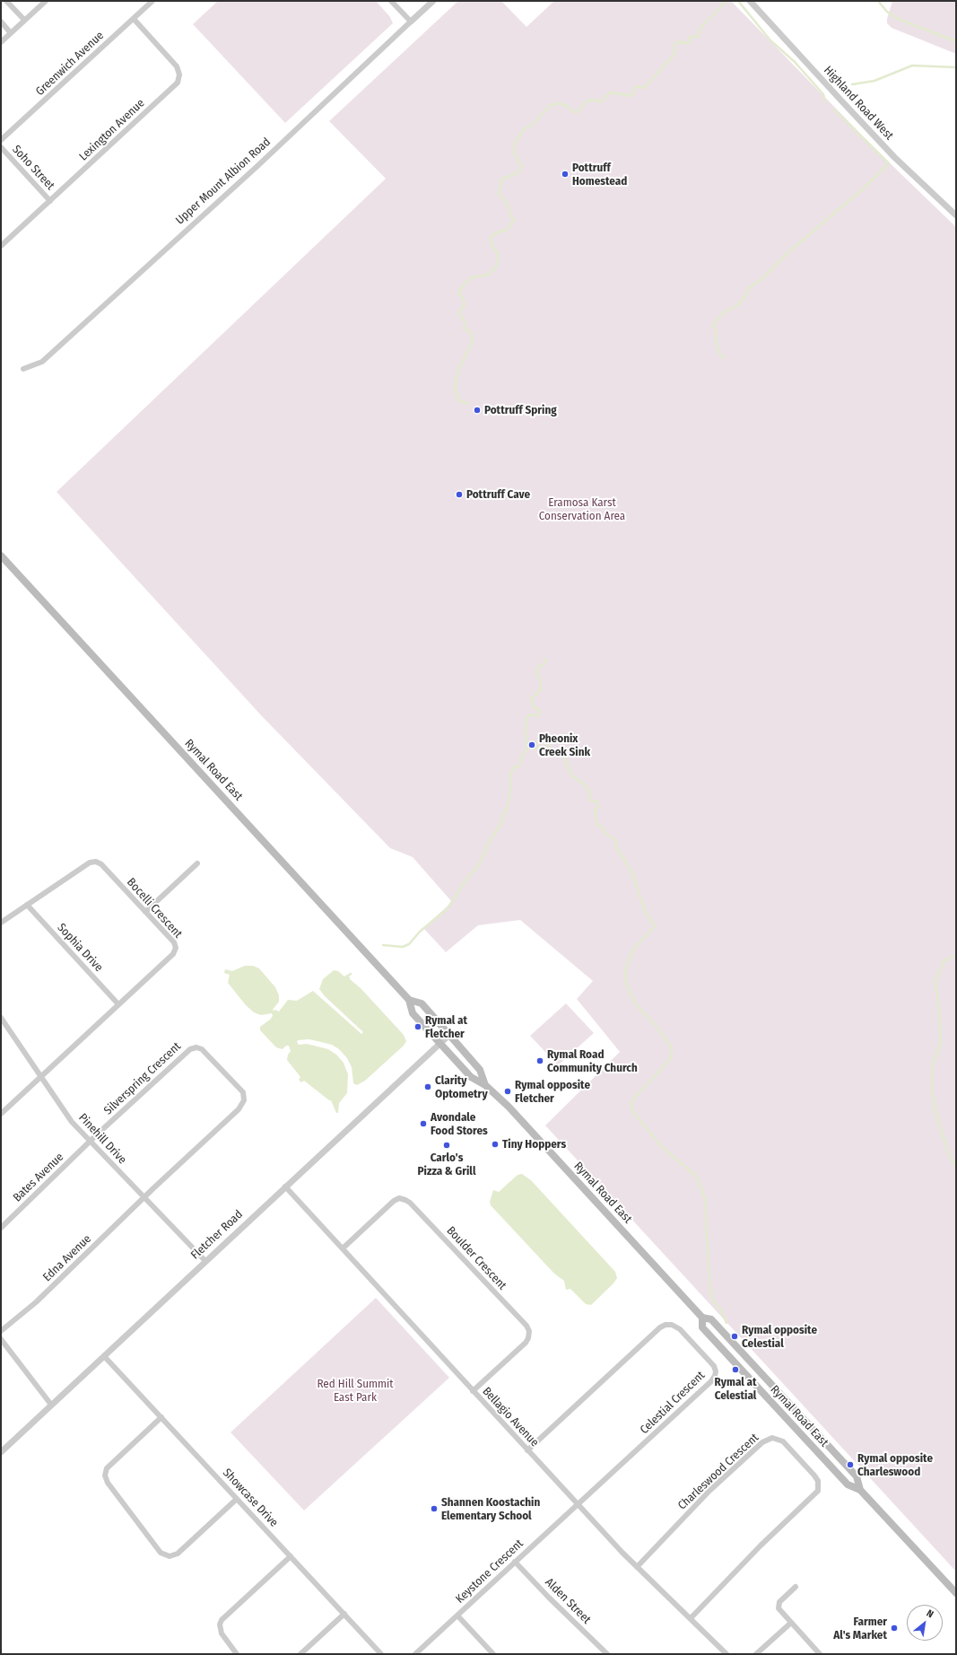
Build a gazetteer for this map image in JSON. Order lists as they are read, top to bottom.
{
  "streets": {
    "main road": ["Rymal Road East"],
    "street": [
      "Greenwich Avenue",
      "Highland Road West",
      "Lexington Avenue",
      "Soho Street",
      "Upper Mount Albion Road",
      "Bocelli Crescent",
      "Sophia Drive",
      "Silverspring Crescent",
      "Pinehill Drive",
      "Bates Avenue",
      "Fletcher Road",
      "Edna Avenue",
      "Boulder Crescent",
      "Celestial Crescent",
      "Bellagio Avenue",
      "Charleswood Crescent",
      "Showcase Drive",
      "Keystone Crescent",
      "Alden Street"
    ]
  },
  "crossings": [
    ["Greenwich Avenue", "Lexington Avenue"],
    ["Lexington Avenue", "Soho Street"],
    ["Rymal Road East", "Fletcher Road"],
    ["Bocelli Crescent", "Sophia Drive"],
    ["Bocelli Crescent", "Pinehill Drive"],
    ["Silverspring Crescent", "Pinehill Drive"],
    ["Silverspring Crescent", "Bates Avenue"],
    ["Silverspring Crescent", "Edna Avenue"],
    ["Pinehill Drive", "Bates Avenue"],
    ["Pinehill Drive", "Fletcher Road"],
    ["Pinehill Drive", "Edna Avenue"],
    ["Fletcher Road", "Bellagio Avenue"],
    ["Fletcher Road", "Showcase Drive"],
    ["Boulder Crescent", "Bellagio Avenue"],
    ["Celestial Crescent", "Bellagio Avenue"],
    ["Celestial Crescent", "Keystone Crescent"],
    ["Bellagio Avenue", "Charleswood Crescent"],
    ["Bellagio Avenue", "Keystone Crescent"],
    ["Keystone Crescent", "Alden Street"]
  ],
  "parks": ["Eramosa Karst Conservation Area", "Red Hill Summit East Park"],
  "places": [
    "Pottruff Homestead",
    "Pottruff Spring",
    "Pottruff Cave",
    "Pheonix Creek Sink",
    "Rymal at Fletcher",
    "Rymal Road Community Church",
    "Clarity Optometry",
    "Rymal opposite Fletcher",
    "Avondale Food Stores",
    "Tiny Hoppers",
    "Carlo's Pizza & Grill",
    "Rymal opposite Celestial",
    "Rymal at Celestial",
    "Rymal opposite Charleswood",
    "Shannen Koostachin Elementary School",
    "Farmer Al's Market"
  ],
  "north": "top right"
}
